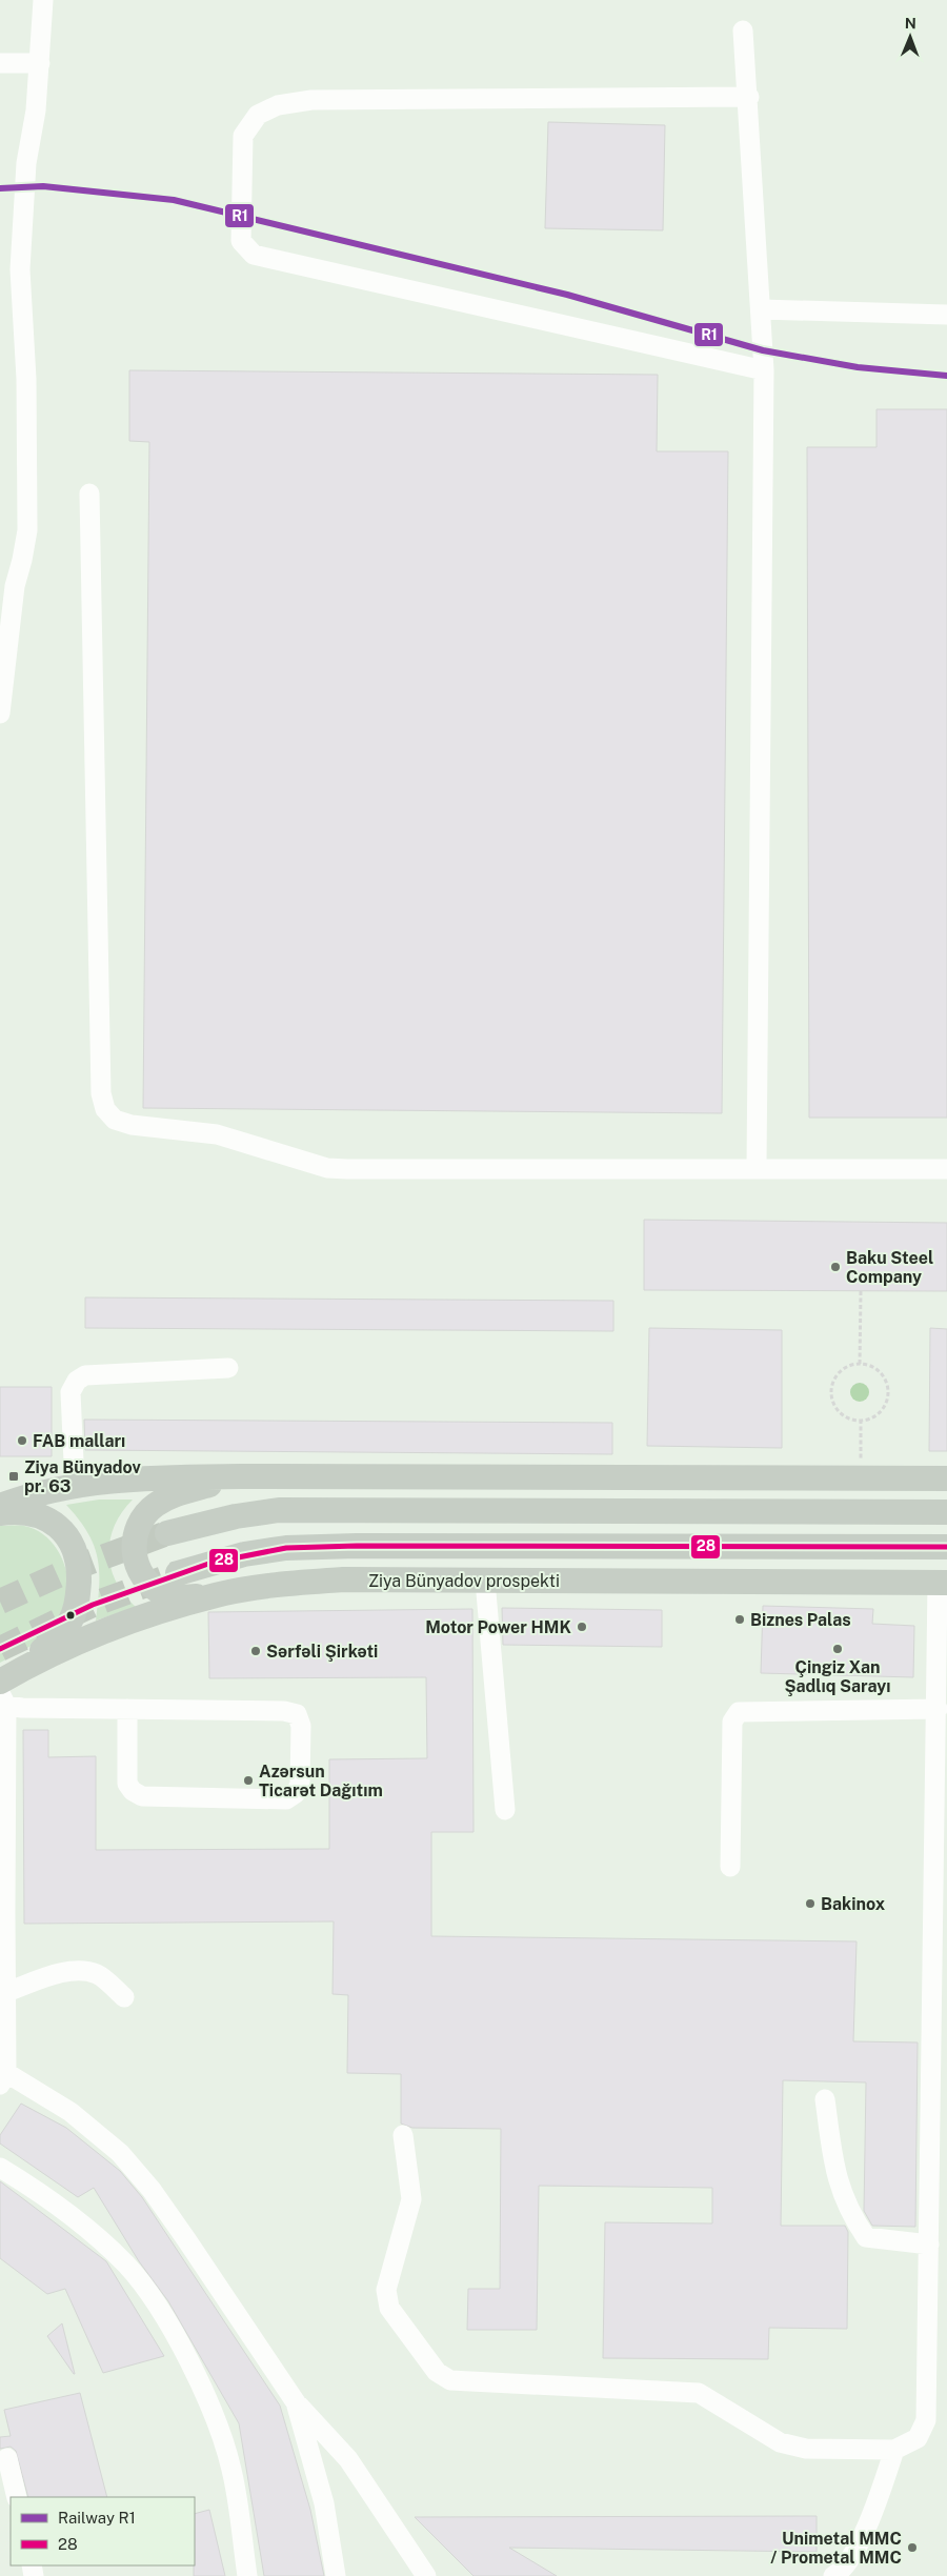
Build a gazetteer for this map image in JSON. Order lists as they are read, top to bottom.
{
  "streets": {
    "main road": ["Ziya Bünyadov prospekti"]
  },
  "places": {
    "other": [
      "Baku Steel Company",
      "FAB malları",
      "Biznes Palas",
      "Motor Power HMK",
      "Çingiz Xan Şadlıq Sarayı",
      "Sərfəli Şirkəti",
      "Azərsun Ticarət Dağıtım",
      "Bakinox",
      "Unimetal MMC / Prometal MMC"
    ],
    "transit": ["Ziya Bünyadov pr. 63"]
  },
  "lines": ["rail line R1", "transit line 28"],
  "legend": ["Railway R1", "28"],
  "north": "top"
}
